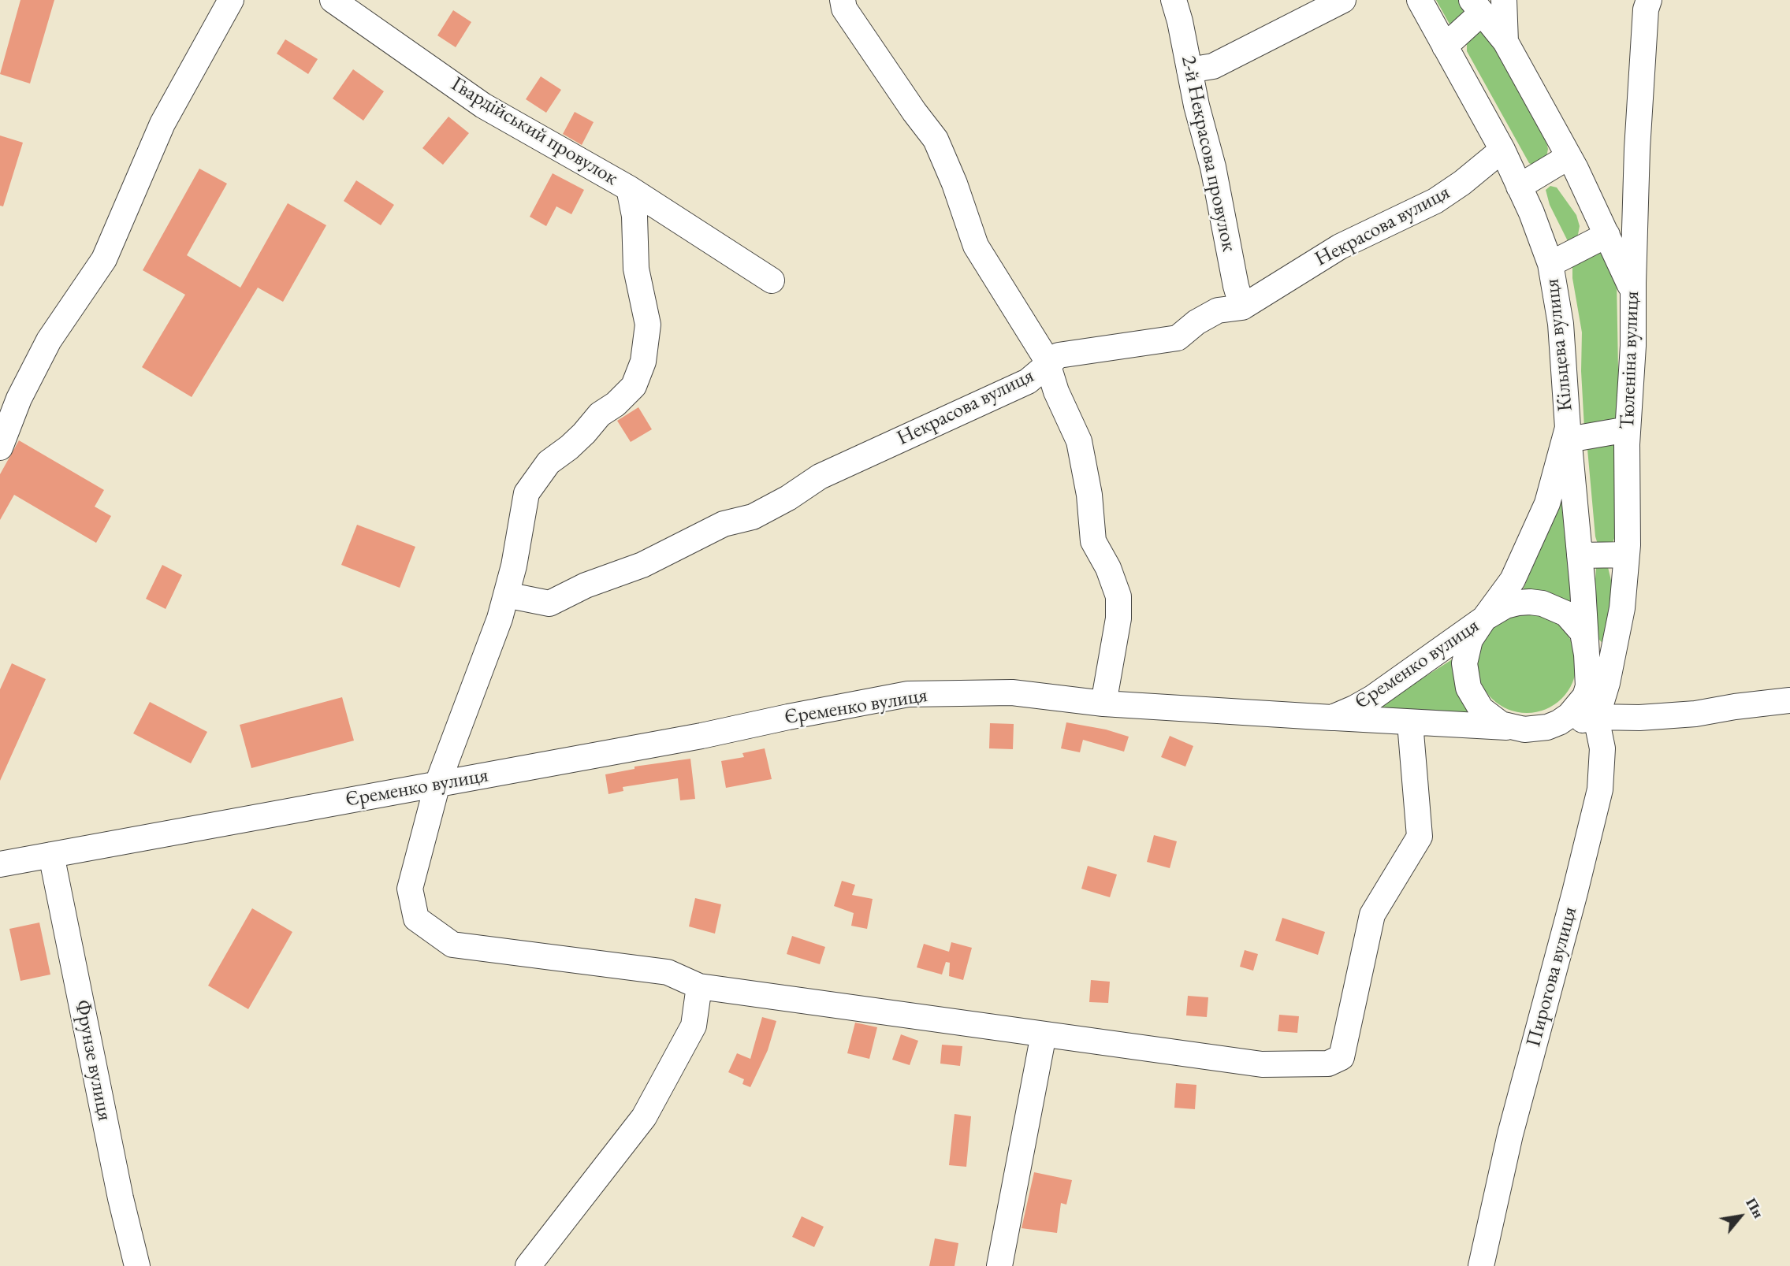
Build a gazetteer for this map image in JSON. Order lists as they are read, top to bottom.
{
  "streets": {
    "street": [
      "Гвардійський провулок",
      "2-й Некрасова провулок",
      "Некрасова вулиця",
      "Кільцева вулиця",
      "Тюленіна вулиця",
      "Єременко вулиця",
      "Пирогова вулиця",
      "Фрунзе вулиця"
    ]
  },
  "crossings": [
    ["Гвардійський провулок", "Некрасова вулиця"],
    ["Гвардійський провулок", "Єременко вулиця"],
    ["2-й Некрасова провулок", "Некрасова вулиця"],
    ["Некрасова вулиця", "Кільцева вулиця"],
    ["Кільцева вулиця", "Єременко вулиця"],
    ["Кільцева вулиця", "Пирогова вулиця"],
    ["Тюленіна вулиця", "Пирогова вулиця"],
    ["Єременко вулиця", "Пирогова вулиця"],
    ["Єременко вулиця", "Фрунзе вулиця"]
  ],
  "north": "top right"
}
